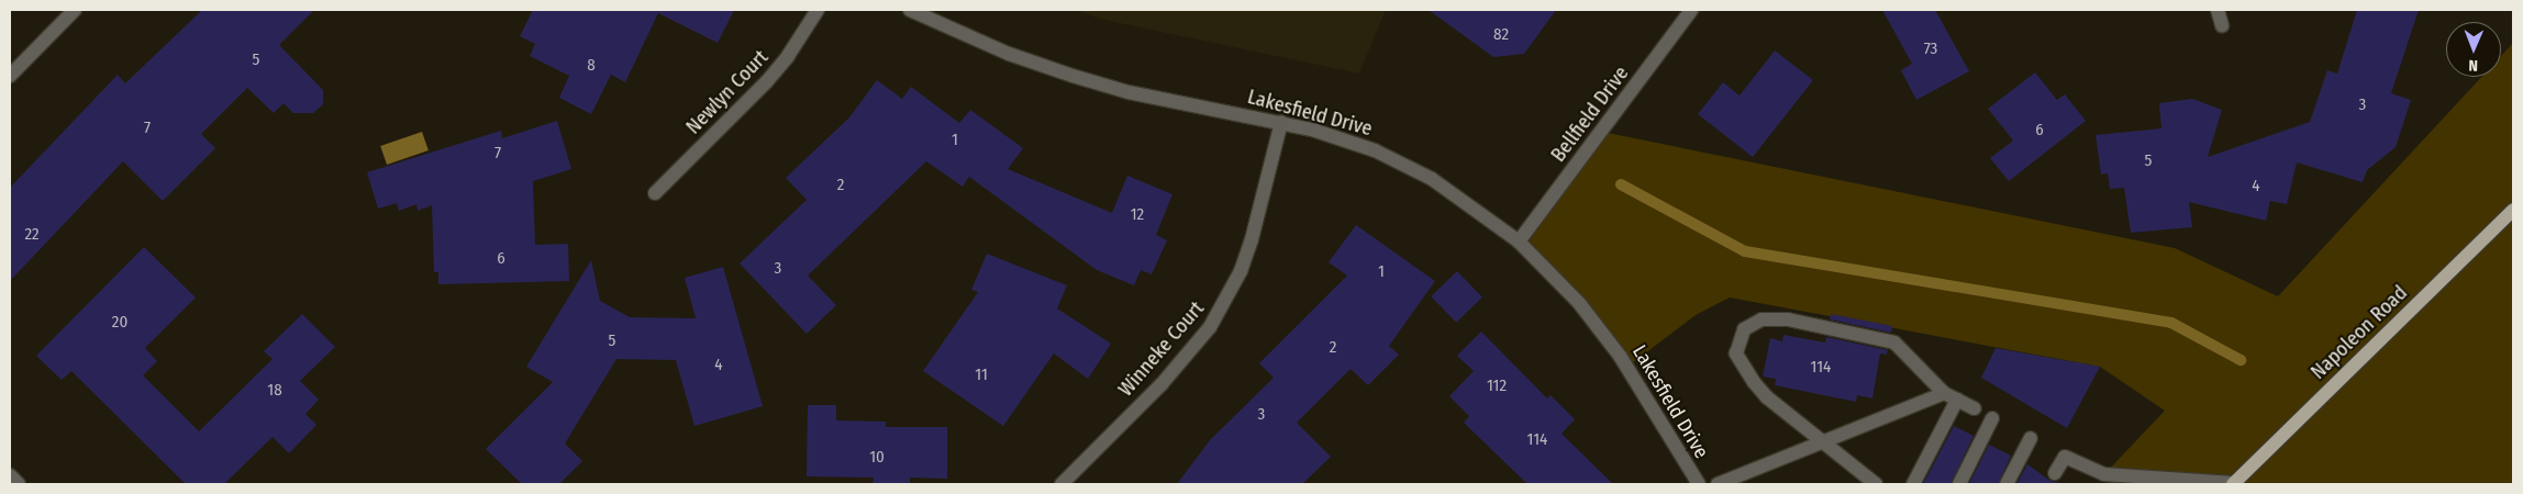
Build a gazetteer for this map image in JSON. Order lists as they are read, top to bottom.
{
  "streets": {
    "main road": ["Napoleon Road"],
    "street": [
      "Newlyn Court",
      "Lakesfield Drive",
      "Bellfield Drive",
      "Winneke Court"
    ]
  },
  "crossings": [
    ["Lakesfield Drive", "Bellfield Drive"],
    ["Lakesfield Drive", "Winneke Court"]
  ],
  "house_numbers": [
    "82",
    "73",
    "5",
    "8",
    "3",
    "7",
    "6",
    "1",
    "7",
    "5",
    "2",
    "4",
    "12",
    "22",
    "6",
    "3",
    "1",
    "20",
    "5",
    "2",
    "4",
    "114",
    "11",
    "112",
    "18",
    "3",
    "114",
    "10"
  ],
  "north": "bottom"
}
